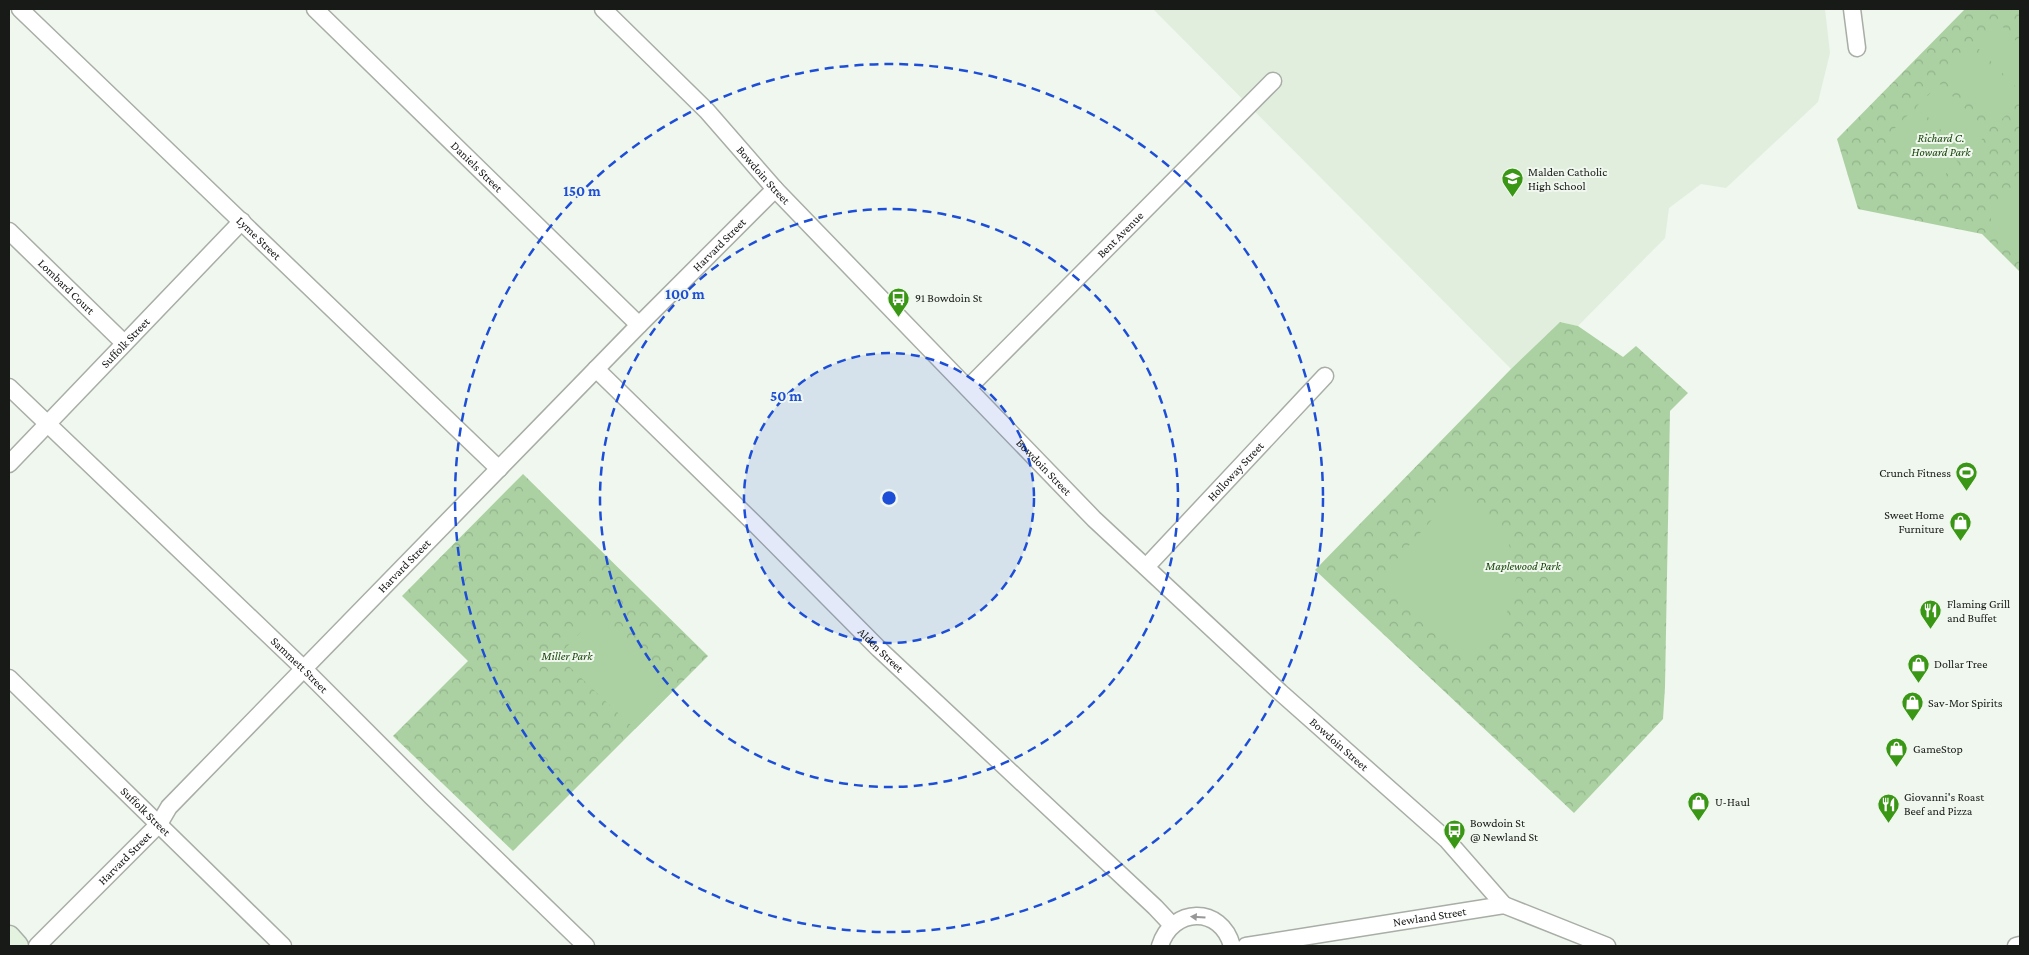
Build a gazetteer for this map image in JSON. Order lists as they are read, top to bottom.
{
  "streets": {
    "street": [
      "Daniels Street",
      "Bowdoin Street",
      "Bent Avenue",
      "Lyme Street",
      "Harvard Street",
      "Lombard Court",
      "Suffolk Street",
      "Holloway Street",
      "Alden Street",
      "Sammett Street",
      "Newland Street"
    ]
  },
  "crossings": [
    ["Daniels Street", "Harvard Street"],
    ["Bowdoin Street", "Bent Avenue"],
    ["Bowdoin Street", "Harvard Street"],
    ["Bowdoin Street", "Holloway Street"],
    ["Bowdoin Street", "Newland Street"],
    ["Lyme Street", "Harvard Street"],
    ["Lyme Street", "Suffolk Street"],
    ["Harvard Street", "Suffolk Street"],
    ["Harvard Street", "Alden Street"],
    ["Harvard Street", "Sammett Street"],
    ["Lombard Court", "Suffolk Street"],
    ["Suffolk Street", "Sammett Street"]
  ],
  "parks": ["Richard C. Howard Park", "Maplewood Park", "Miller Park"],
  "places": {
    "school or university": ["Malden Catholic High School"],
    "bus stop": ["91 Bowdoin St", "Bowdoin St @ Newland St"],
    "sports": ["Crunch Fitness"],
    "shop": [
      "Sweet Home Furniture",
      "Dollar Tree",
      "Sav-Mor Spirits",
      "GameStop",
      "U-Haul"
    ],
    "restaurant": ["Flaming Grill and Buffet", "Giovanni's Roast Beef and Pizza"]
  },
  "rings": ["150 m", "100 m", "50 m"]
}
